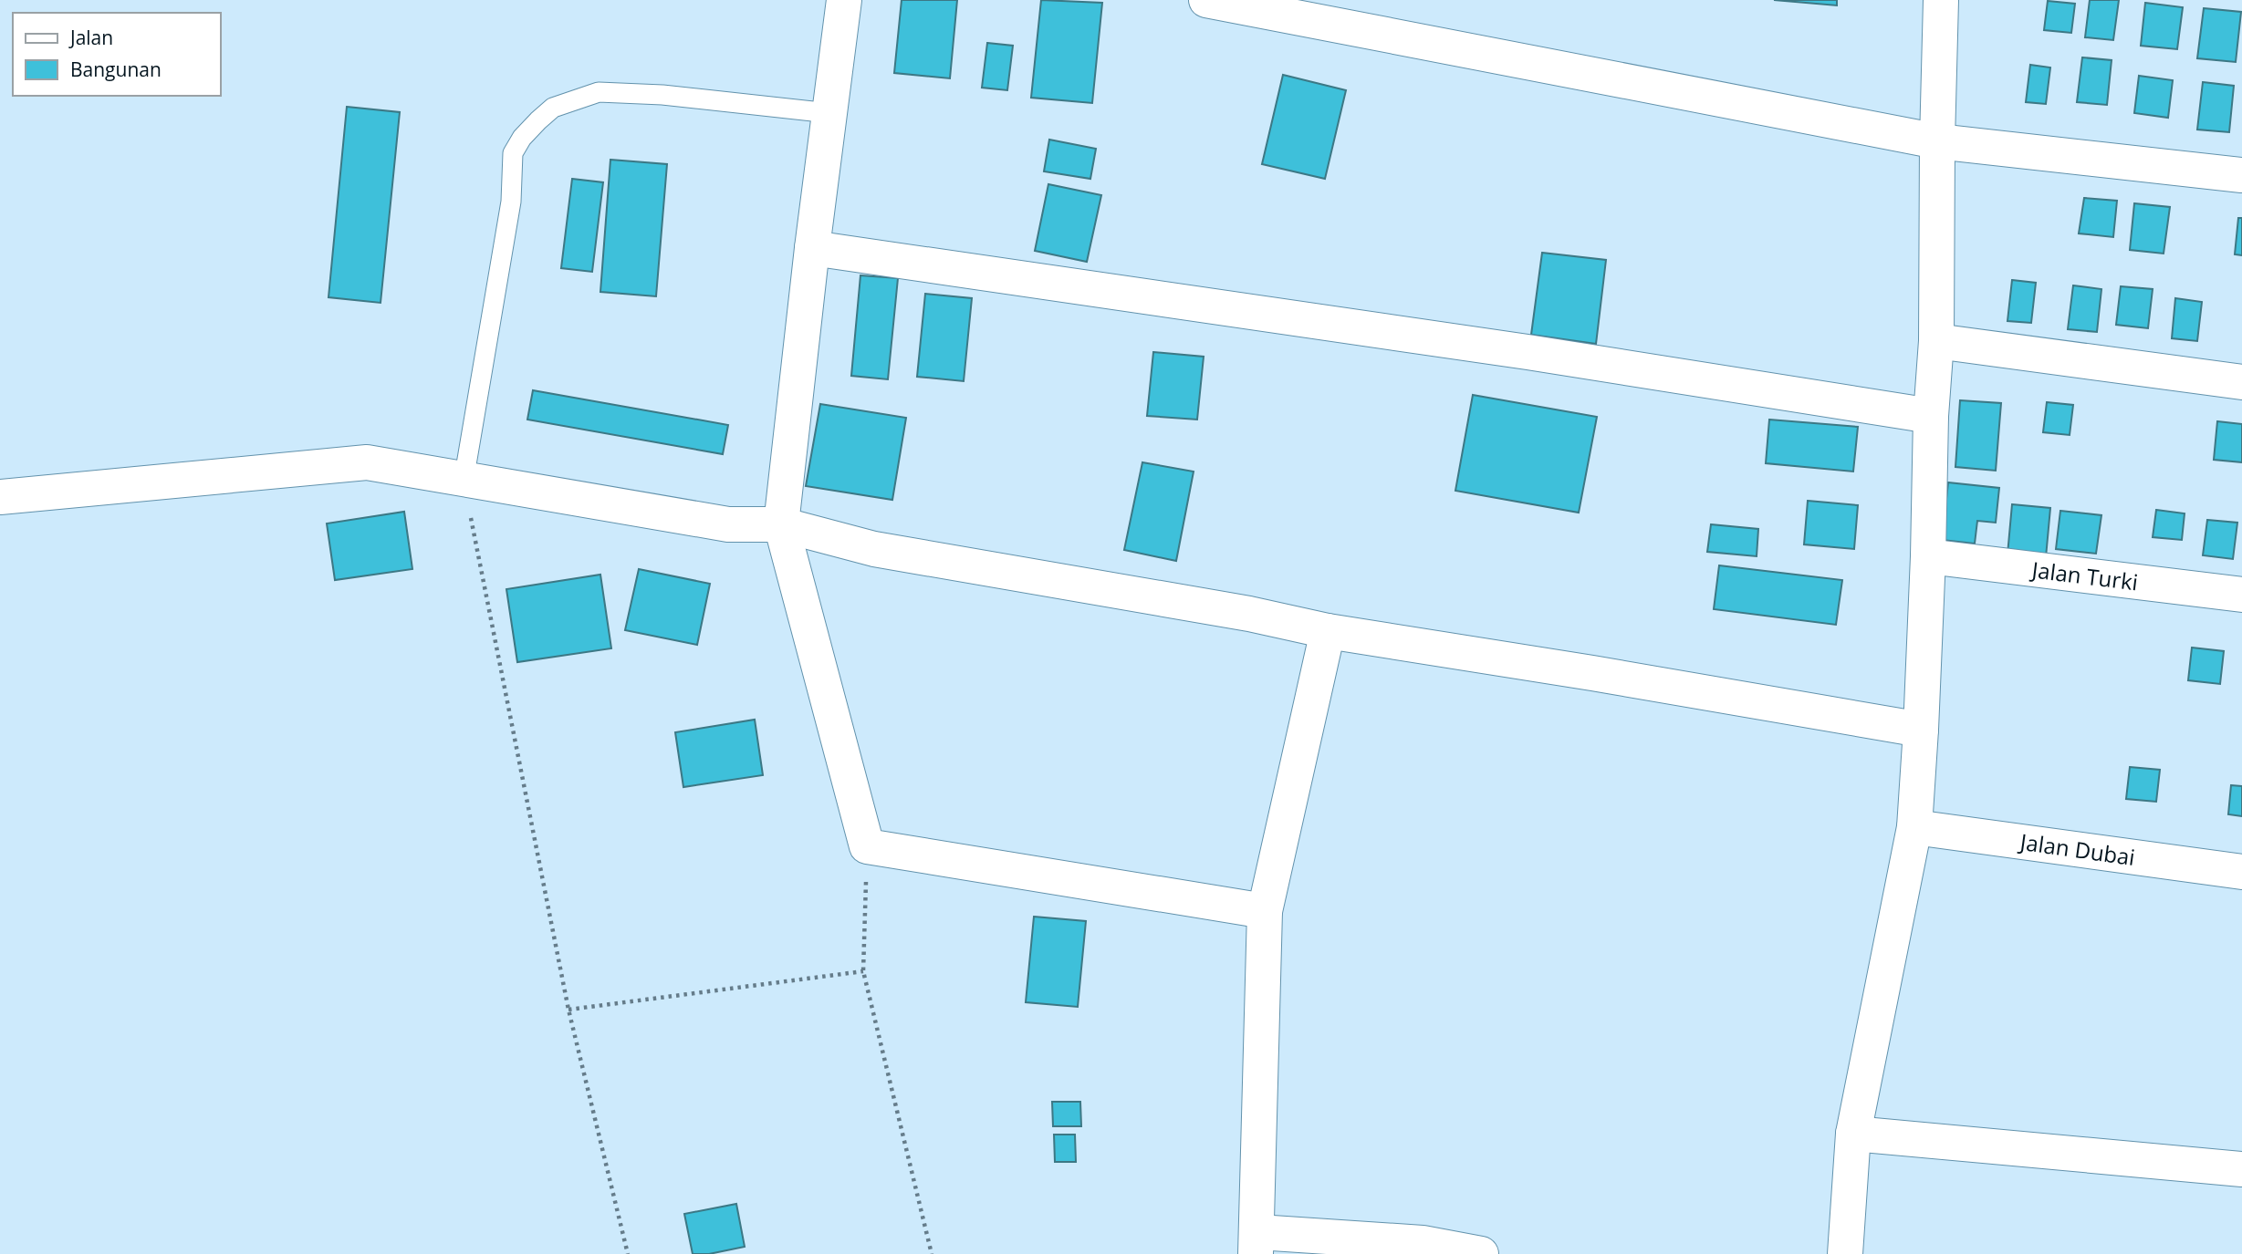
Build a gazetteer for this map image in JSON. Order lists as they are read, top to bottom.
{
  "streets": {
    "street": ["Jalan Turki", "Jalan Dubai"]
  },
  "legend": ["Jalan", "Bangunan"]
}
